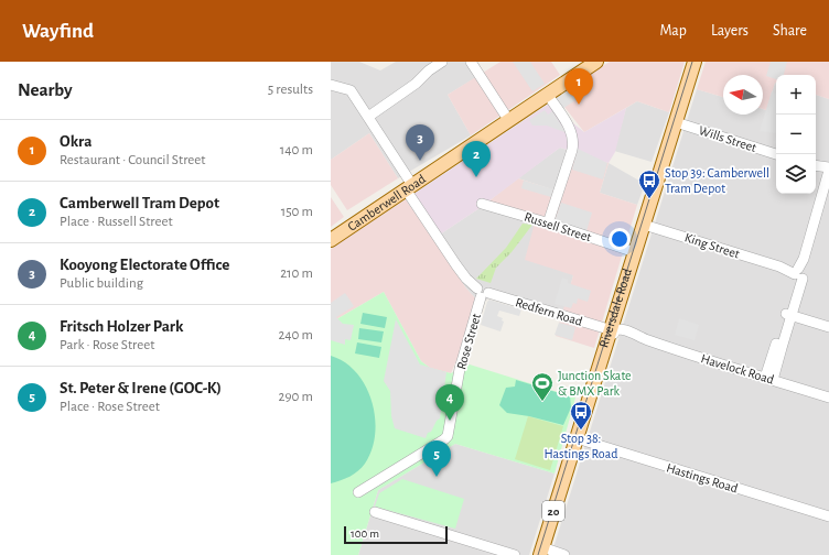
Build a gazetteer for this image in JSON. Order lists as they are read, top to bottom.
{
  "streets": {
    "main road": ["Camberwell Road", "Riversdale Road", "20"],
    "street": [
      "Wills Street",
      "Russell Street",
      "King Street",
      "Redfern Road",
      "Rose Street",
      "Havelock Road",
      "Hastings Road"
    ]
  },
  "crossings": [
    ["Wills Street", "Riversdale Road"],
    ["Camberwell Road", "Redfern Road"],
    ["Russell Street", "Riversdale Road"],
    ["King Street", "Riversdale Road"],
    ["Riversdale Road", "Redfern Road"],
    ["Riversdale Road", "Havelock Road"],
    ["Riversdale Road", "Hastings Road"],
    ["Redfern Road", "Rose Street"],
    ["Redfern Road", "Havelock Road"]
  ],
  "places": {
    "bus stop": ["Stop 39: Camberwell Tram Depot", "Stop 38: Hastings Road"],
    "sports": ["Junction Skate & BMX Park"]
  },
  "scale_bar": "100 m",
  "north": "left",
  "page": {
    "header": "Wayfind",
    "nav": ["Map", "Layers", "Share"],
    "heading": ["Nearby", "5 results"],
    "pins": [
      "1",
      "3",
      "2",
      "4",
      "5"
    ],
    "map_buttons": ["+", "−"],
    "list": [
      {
        "mark": "1",
        "name": "Okra",
        "note": "Restaurant · Council Street",
        "value": "140 m"
      },
      {
        "mark": "2",
        "name": "Camberwell Tram Depot",
        "note": "Place · Russell Street",
        "value": "150 m"
      },
      {
        "mark": "3",
        "name": "Kooyong Electorate Office",
        "note": "Public building",
        "value": "210 m"
      },
      {
        "mark": "4",
        "name": "Fritsch Holzer Park",
        "note": "Park · Rose Street",
        "value": "240 m"
      },
      {
        "mark": "5",
        "name": "St. Peter & Irene (GOC-K)",
        "note": "Place · Rose Street",
        "value": "290 m"
      }
    ],
    "scale": "100 m"
  }
}
